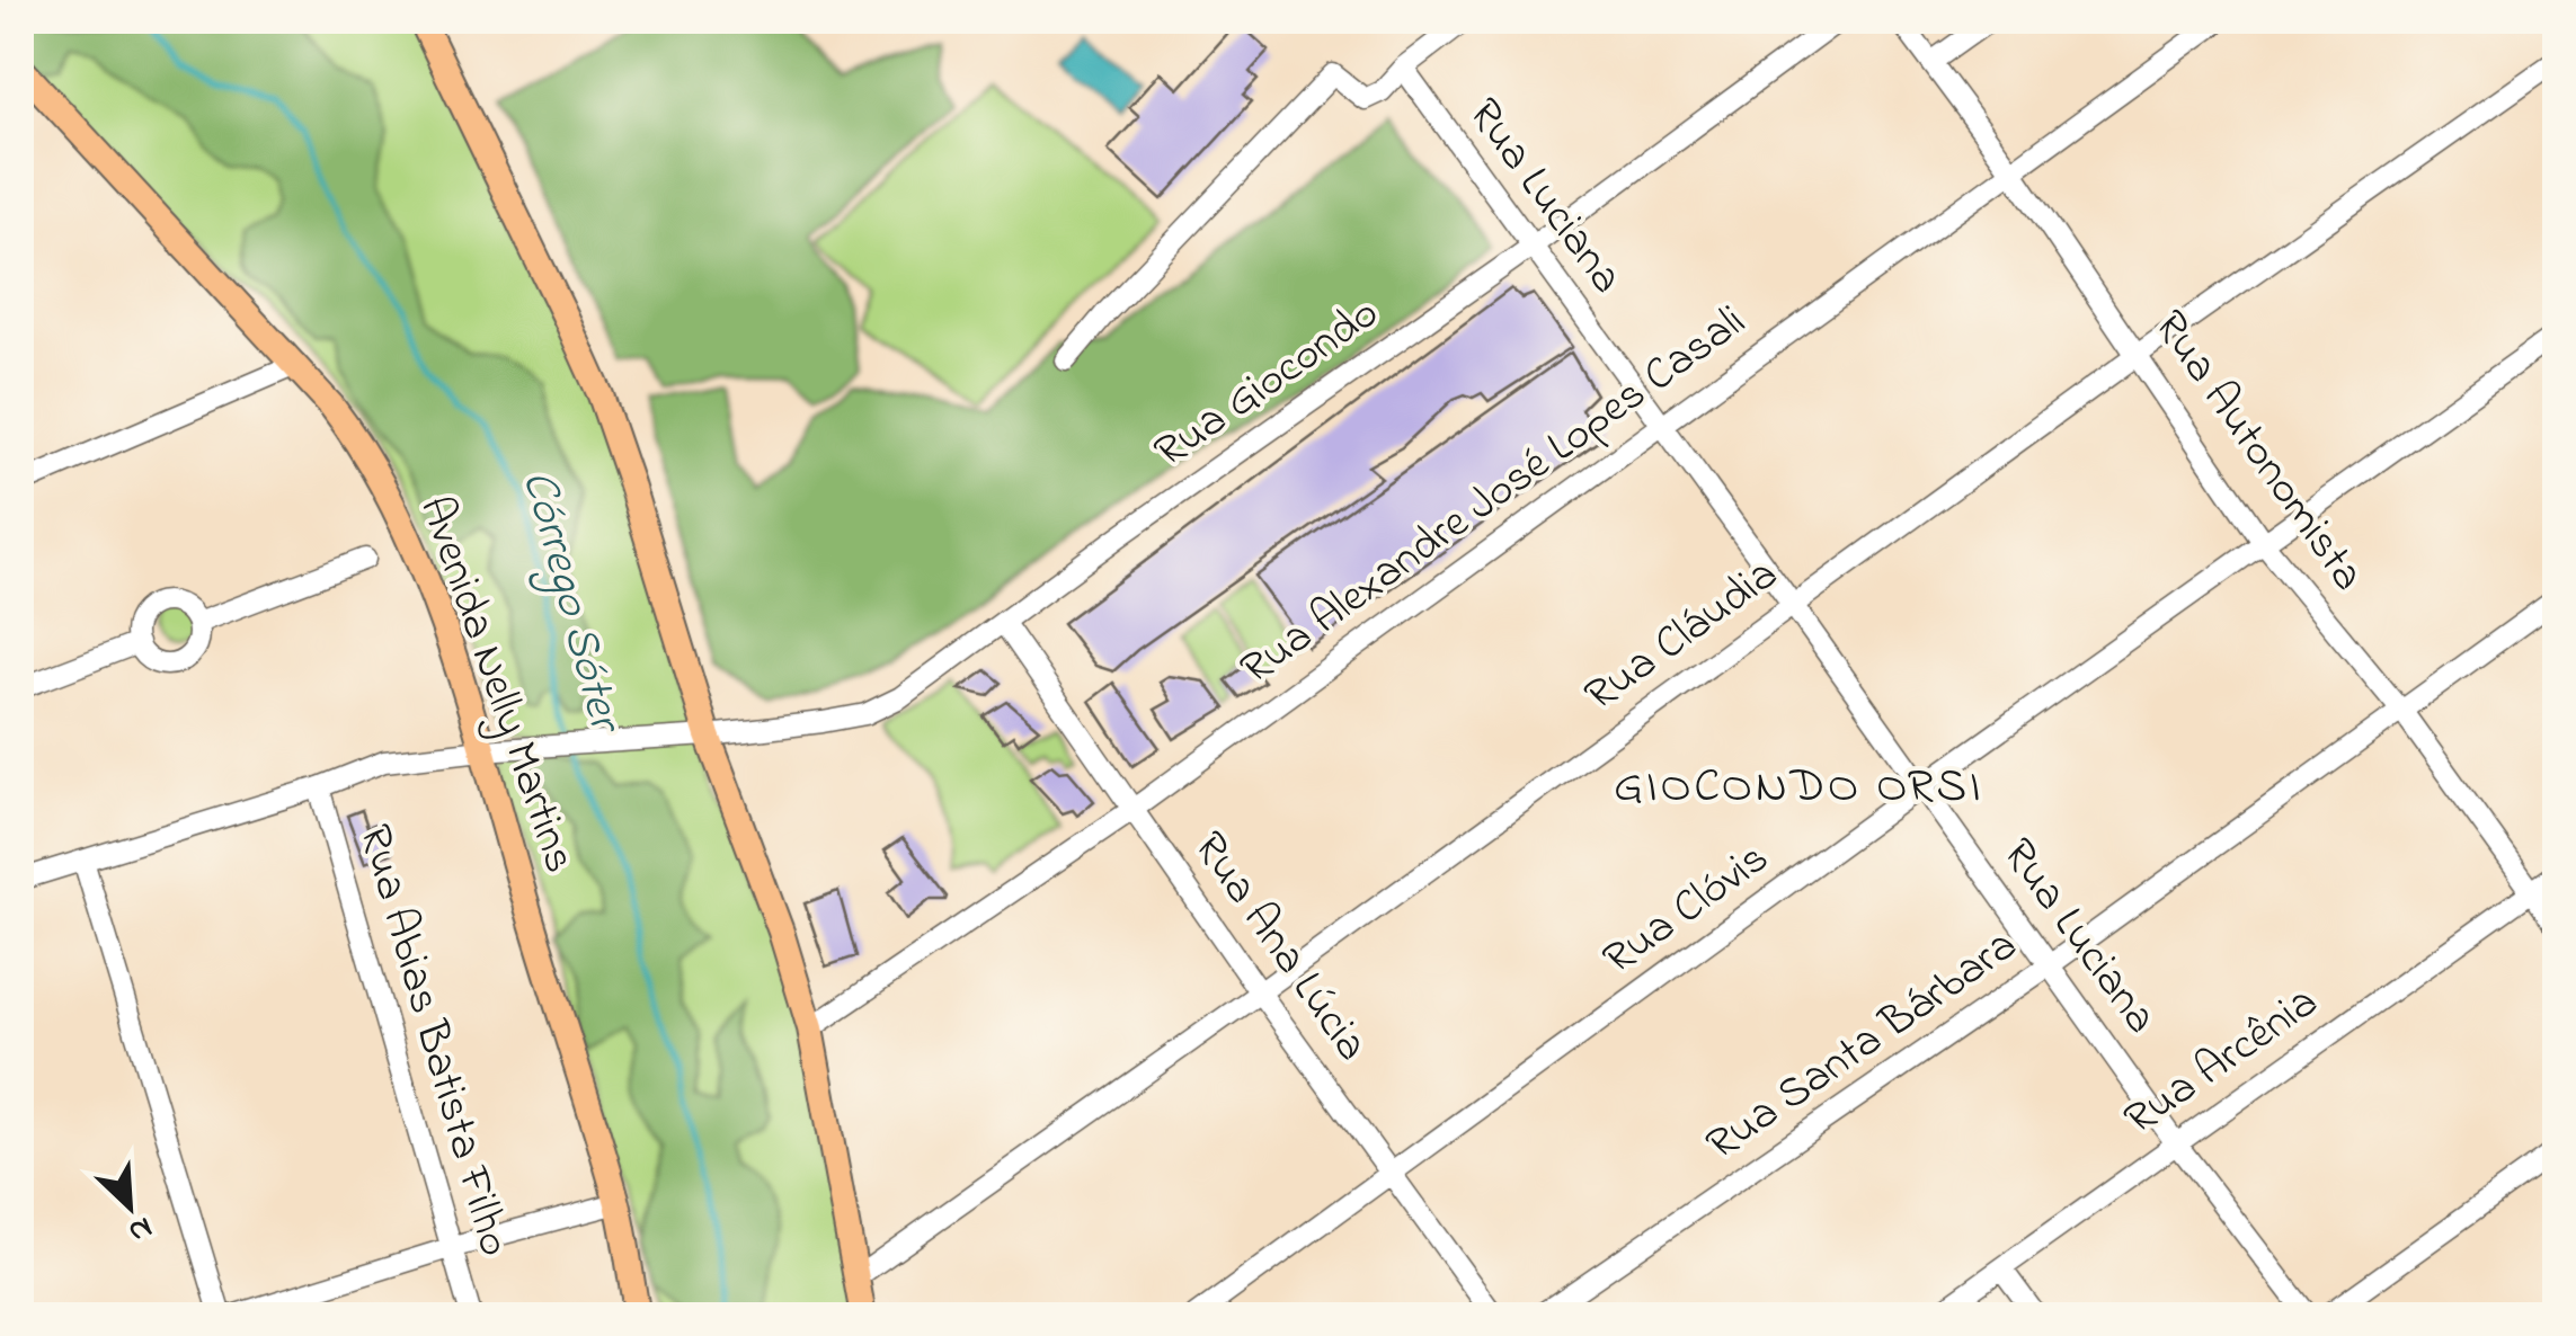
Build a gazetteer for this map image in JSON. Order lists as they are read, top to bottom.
{
  "streets": {
    "main road": ["Avenida Nelly Martins"],
    "street": [
      "Rua Luciana",
      "Rua Giocondo",
      "Rua Autonomista",
      "Rua Alexandre José Lopes Casali",
      "Rua Cláudia",
      "Rua Clóvis",
      "Rua Ana Lúcia",
      "Rua Abias Batista Filho",
      "Rua Santa Bárbara",
      "Rua Arcênia"
    ]
  },
  "crossings": [
    ["Rua Luciana", "Rua Giocondo"],
    ["Rua Luciana", "Rua Alexandre José Lopes Casali"],
    ["Rua Luciana", "Rua Cláudia"],
    ["Rua Luciana", "Rua Clóvis"],
    ["Rua Luciana", "Rua Santa Bárbara"],
    ["Rua Luciana", "Rua Arcênia"],
    ["Rua Giocondo", "Avenida Nelly Martins"],
    ["Rua Giocondo", "Rua Ana Lúcia"],
    ["Rua Giocondo", "Rua Abias Batista Filho"],
    ["Rua Autonomista", "Rua Alexandre José Lopes Casali"],
    ["Rua Autonomista", "Rua Cláudia"],
    ["Rua Autonomista", "Rua Clóvis"],
    ["Rua Autonomista", "Rua Santa Bárbara"],
    ["Rua Autonomista", "Rua Arcênia"],
    ["Rua Alexandre José Lopes Casali", "Rua Ana Lúcia"],
    ["Rua Cláudia", "Rua Ana Lúcia"],
    ["Rua Clóvis", "Rua Ana Lúcia"]
  ],
  "districts": ["GIOCONDO ORSI"],
  "water": ["Córrego Sóter"],
  "north": "bottom right"
}
